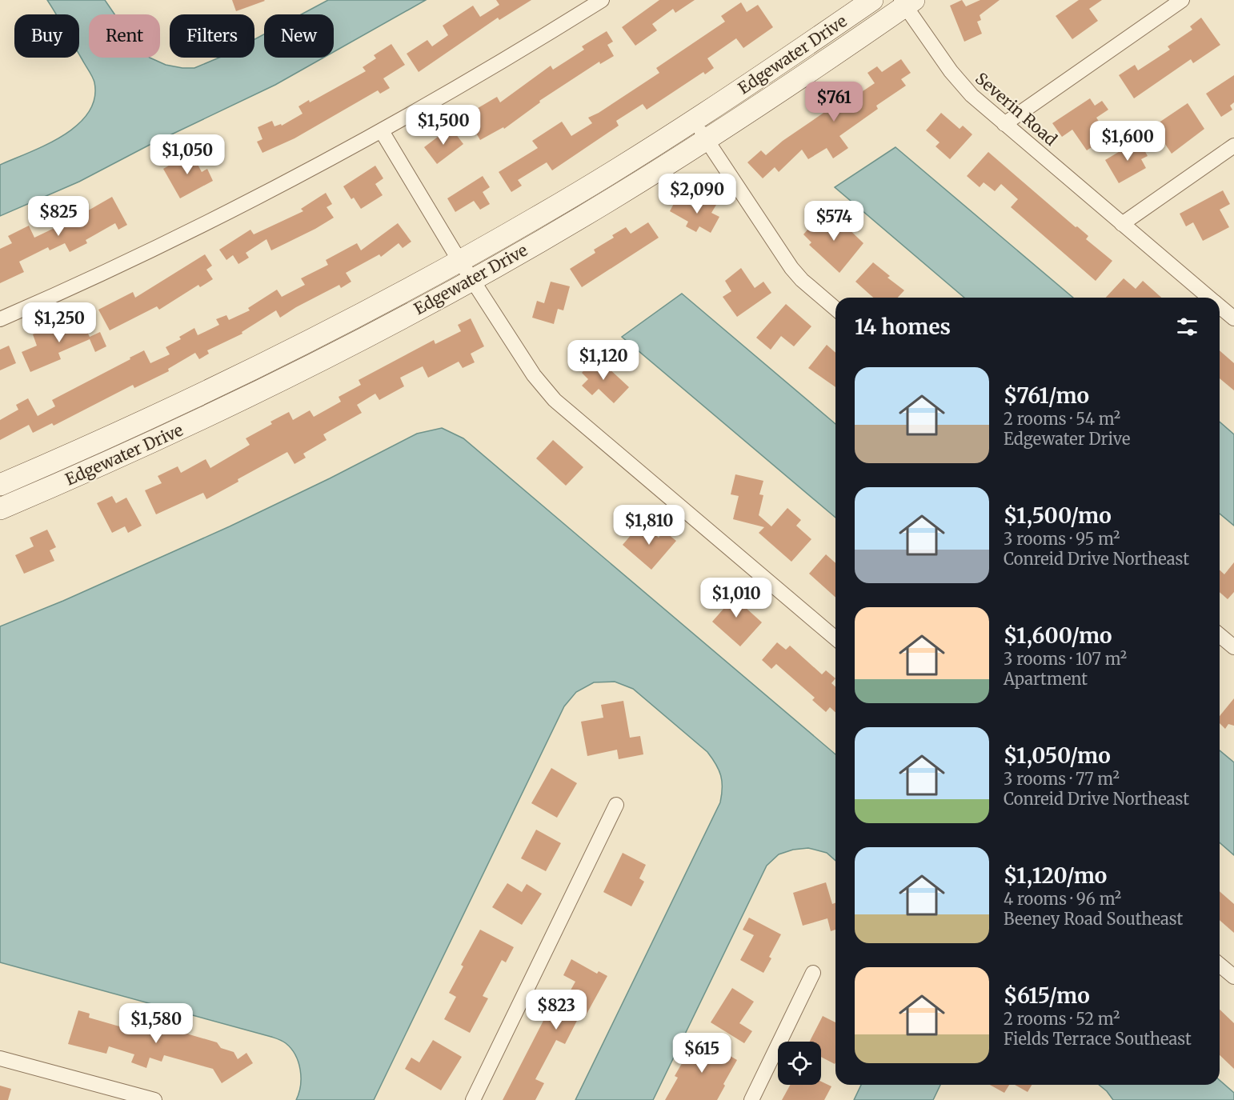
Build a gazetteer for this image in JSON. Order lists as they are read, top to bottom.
{
  "streets": {
    "street": ["Edgewater Drive", "Severin Road"]
  },
  "crossings": [
    ["Edgewater Drive", "Severin Road"]
  ],
  "page": {
    "chip": [
      "Buy",
      "Rent",
      "Filters",
      "New"
    ],
    "price": [
      "$761",
      "$1,500",
      "$1,600",
      "$1,050",
      "$2,090",
      "$825",
      "$574",
      "$1,250",
      "$1,120",
      "$1,810",
      "$1,010",
      "$823",
      "$1,580",
      "$615"
    ],
    "heading": "14 homes",
    "list": [
      {
        "name": "$761/mo",
        "note": "2 rooms · 54 m² · Edgewater Drive"
      },
      {
        "name": "$1,500/mo",
        "note": "3 rooms · 95 m² · Conreid Drive Northeast"
      },
      {
        "name": "$1,600/mo",
        "note": "3 rooms · 107 m² · Apartment"
      },
      {
        "name": "$1,050/mo",
        "note": "3 rooms · 77 m² · Conreid Drive Northeast"
      },
      {
        "name": "$1,120/mo",
        "note": "4 rooms · 96 m² · Beeney Road Southeast"
      },
      {
        "name": "$615/mo",
        "note": "2 rooms · 52 m² · Fields Terrace Southeast"
      }
    ]
  }
}
